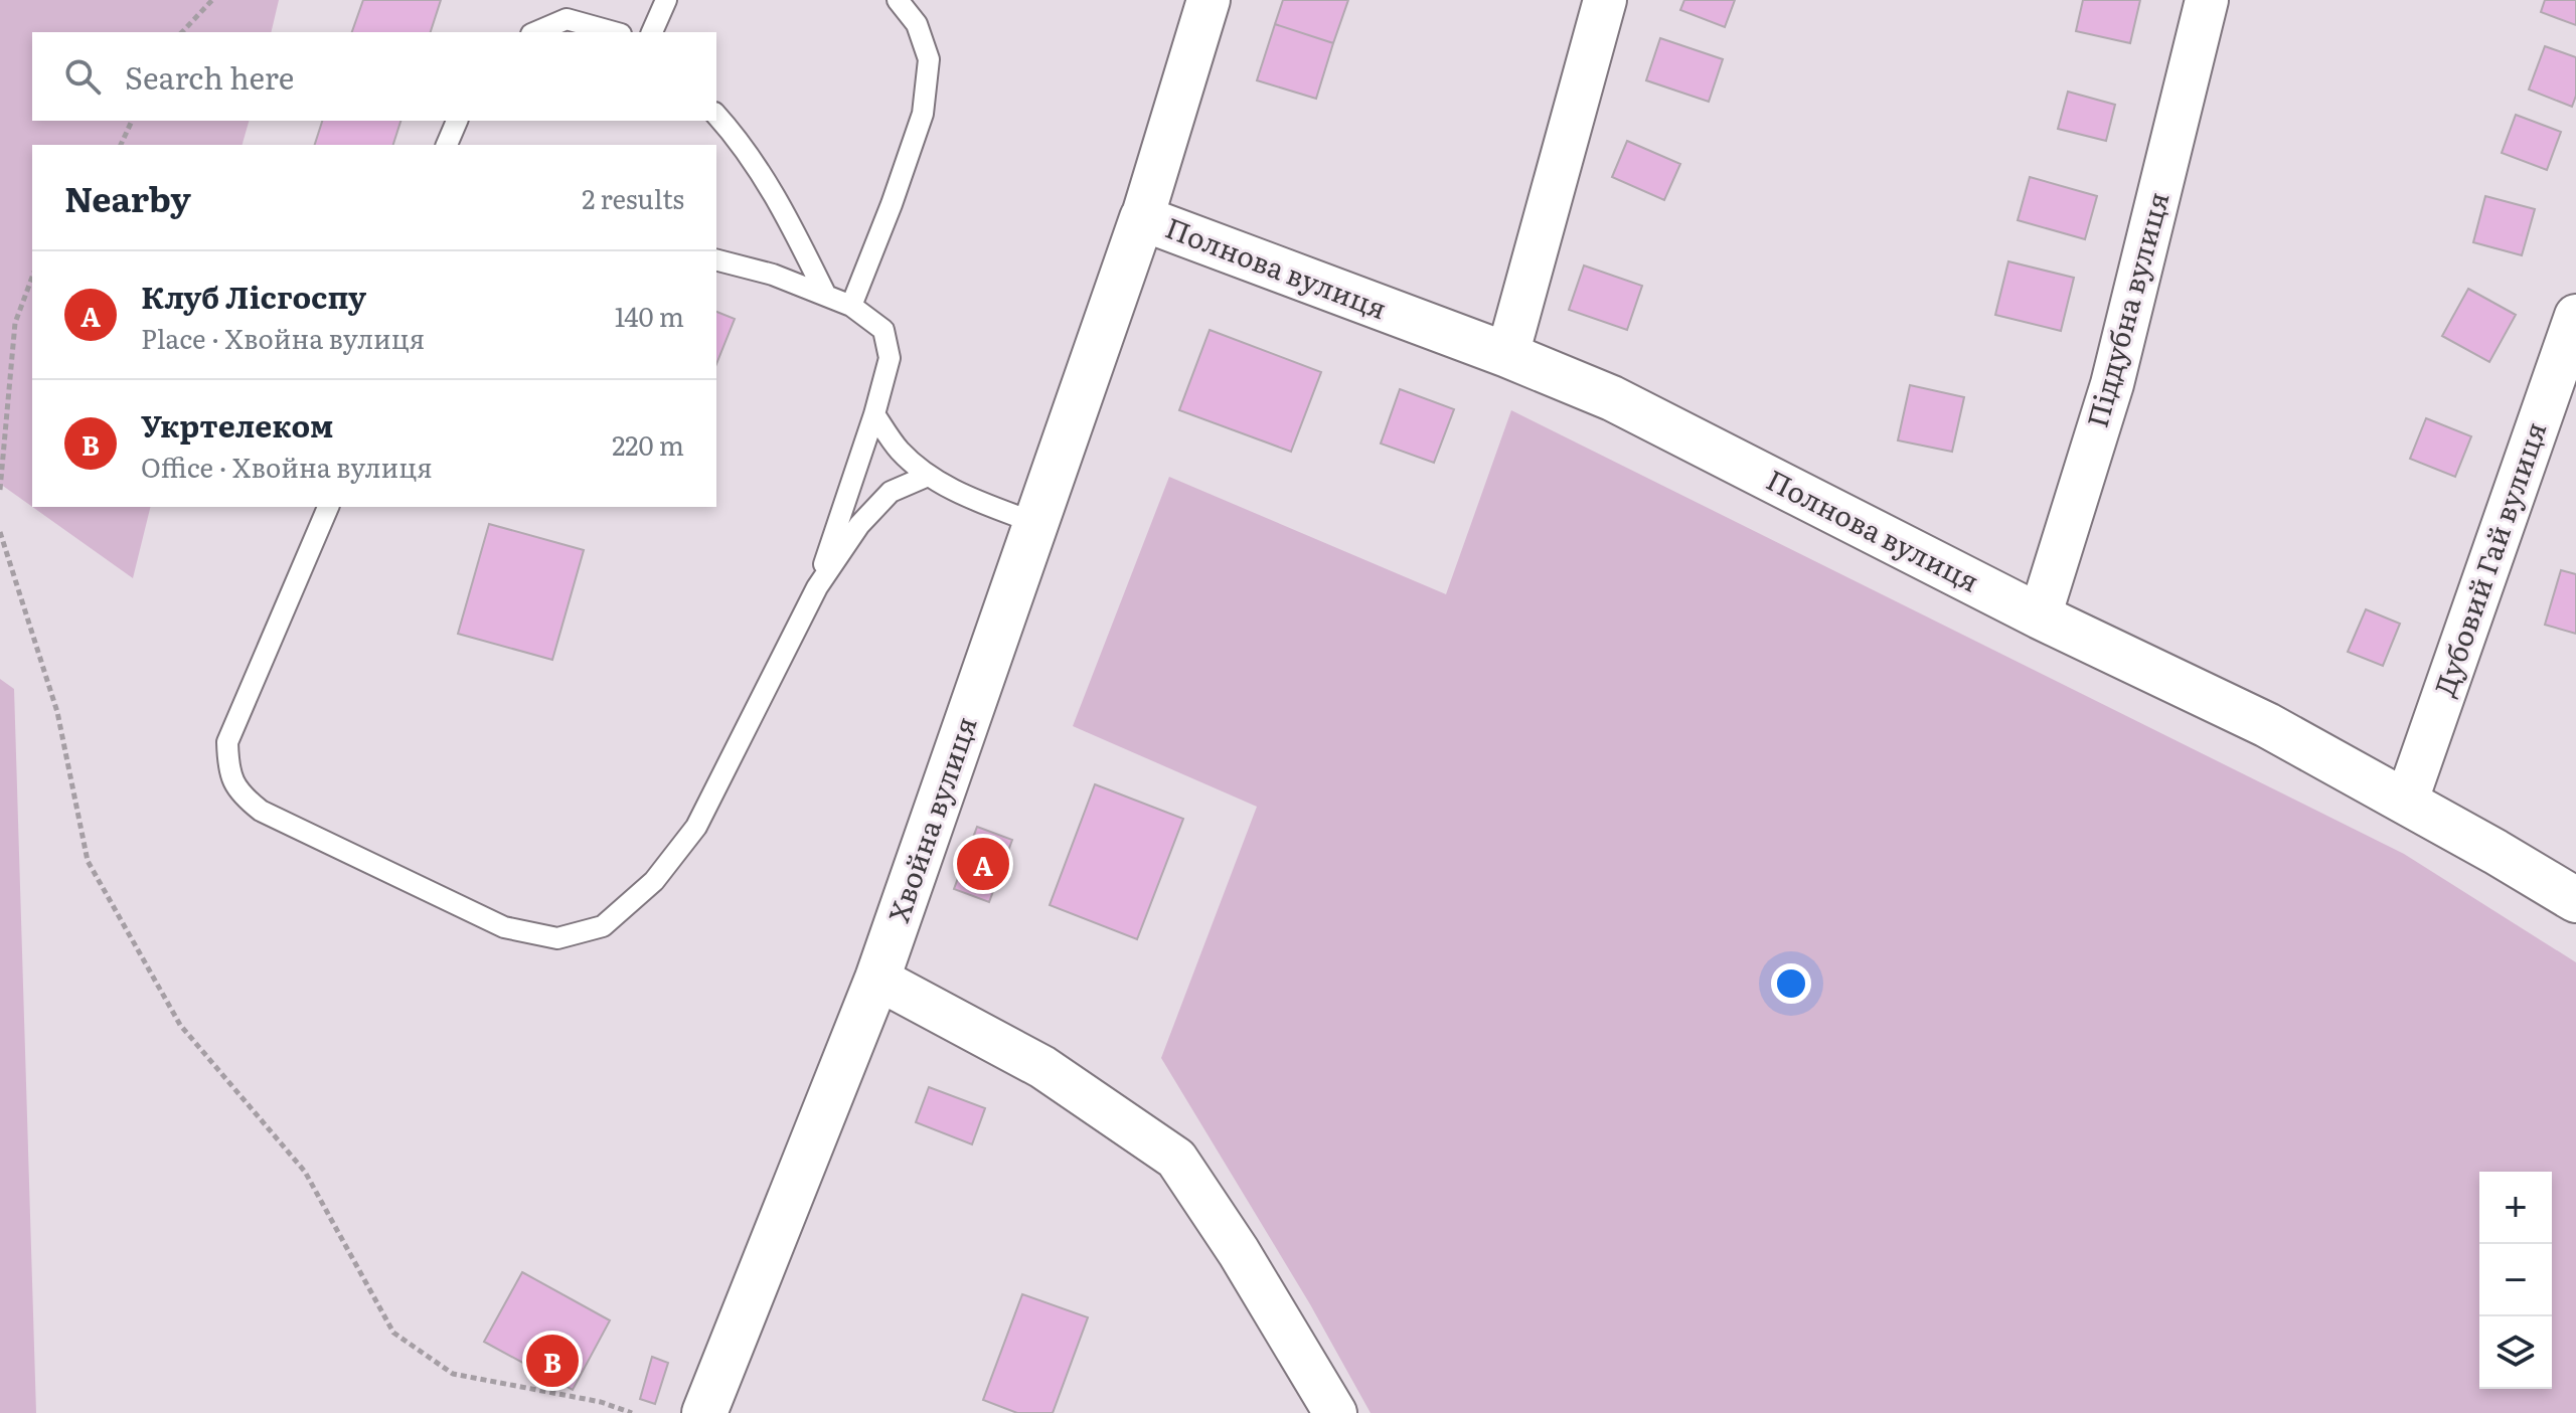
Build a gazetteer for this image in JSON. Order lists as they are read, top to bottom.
{
  "streets": {
    "street": [
      "Полнова вулиця",
      "Піддубна вулиця",
      "Дубовий Гай вулиця",
      "Хвойна вулиця"
    ]
  },
  "crossings": [
    ["Полнова вулиця", "Піддубна вулиця"],
    ["Полнова вулиця", "Дубовий Гай вулиця"],
    ["Полнова вулиця", "Хвойна вулиця"]
  ],
  "page": {
    "search": "Search here",
    "heading": ["Nearby", "2 results"],
    "list": [
      {
        "mark": "A",
        "name": "Клуб Лісгоспу",
        "note": "Place · Хвойна вулиця",
        "value": "140 m"
      },
      {
        "mark": "B",
        "name": "Укртелеком",
        "note": "Office · Хвойна вулиця",
        "value": "220 m"
      }
    ],
    "pins": ["A", "B"],
    "map_buttons": ["+", "−"]
  }
}
